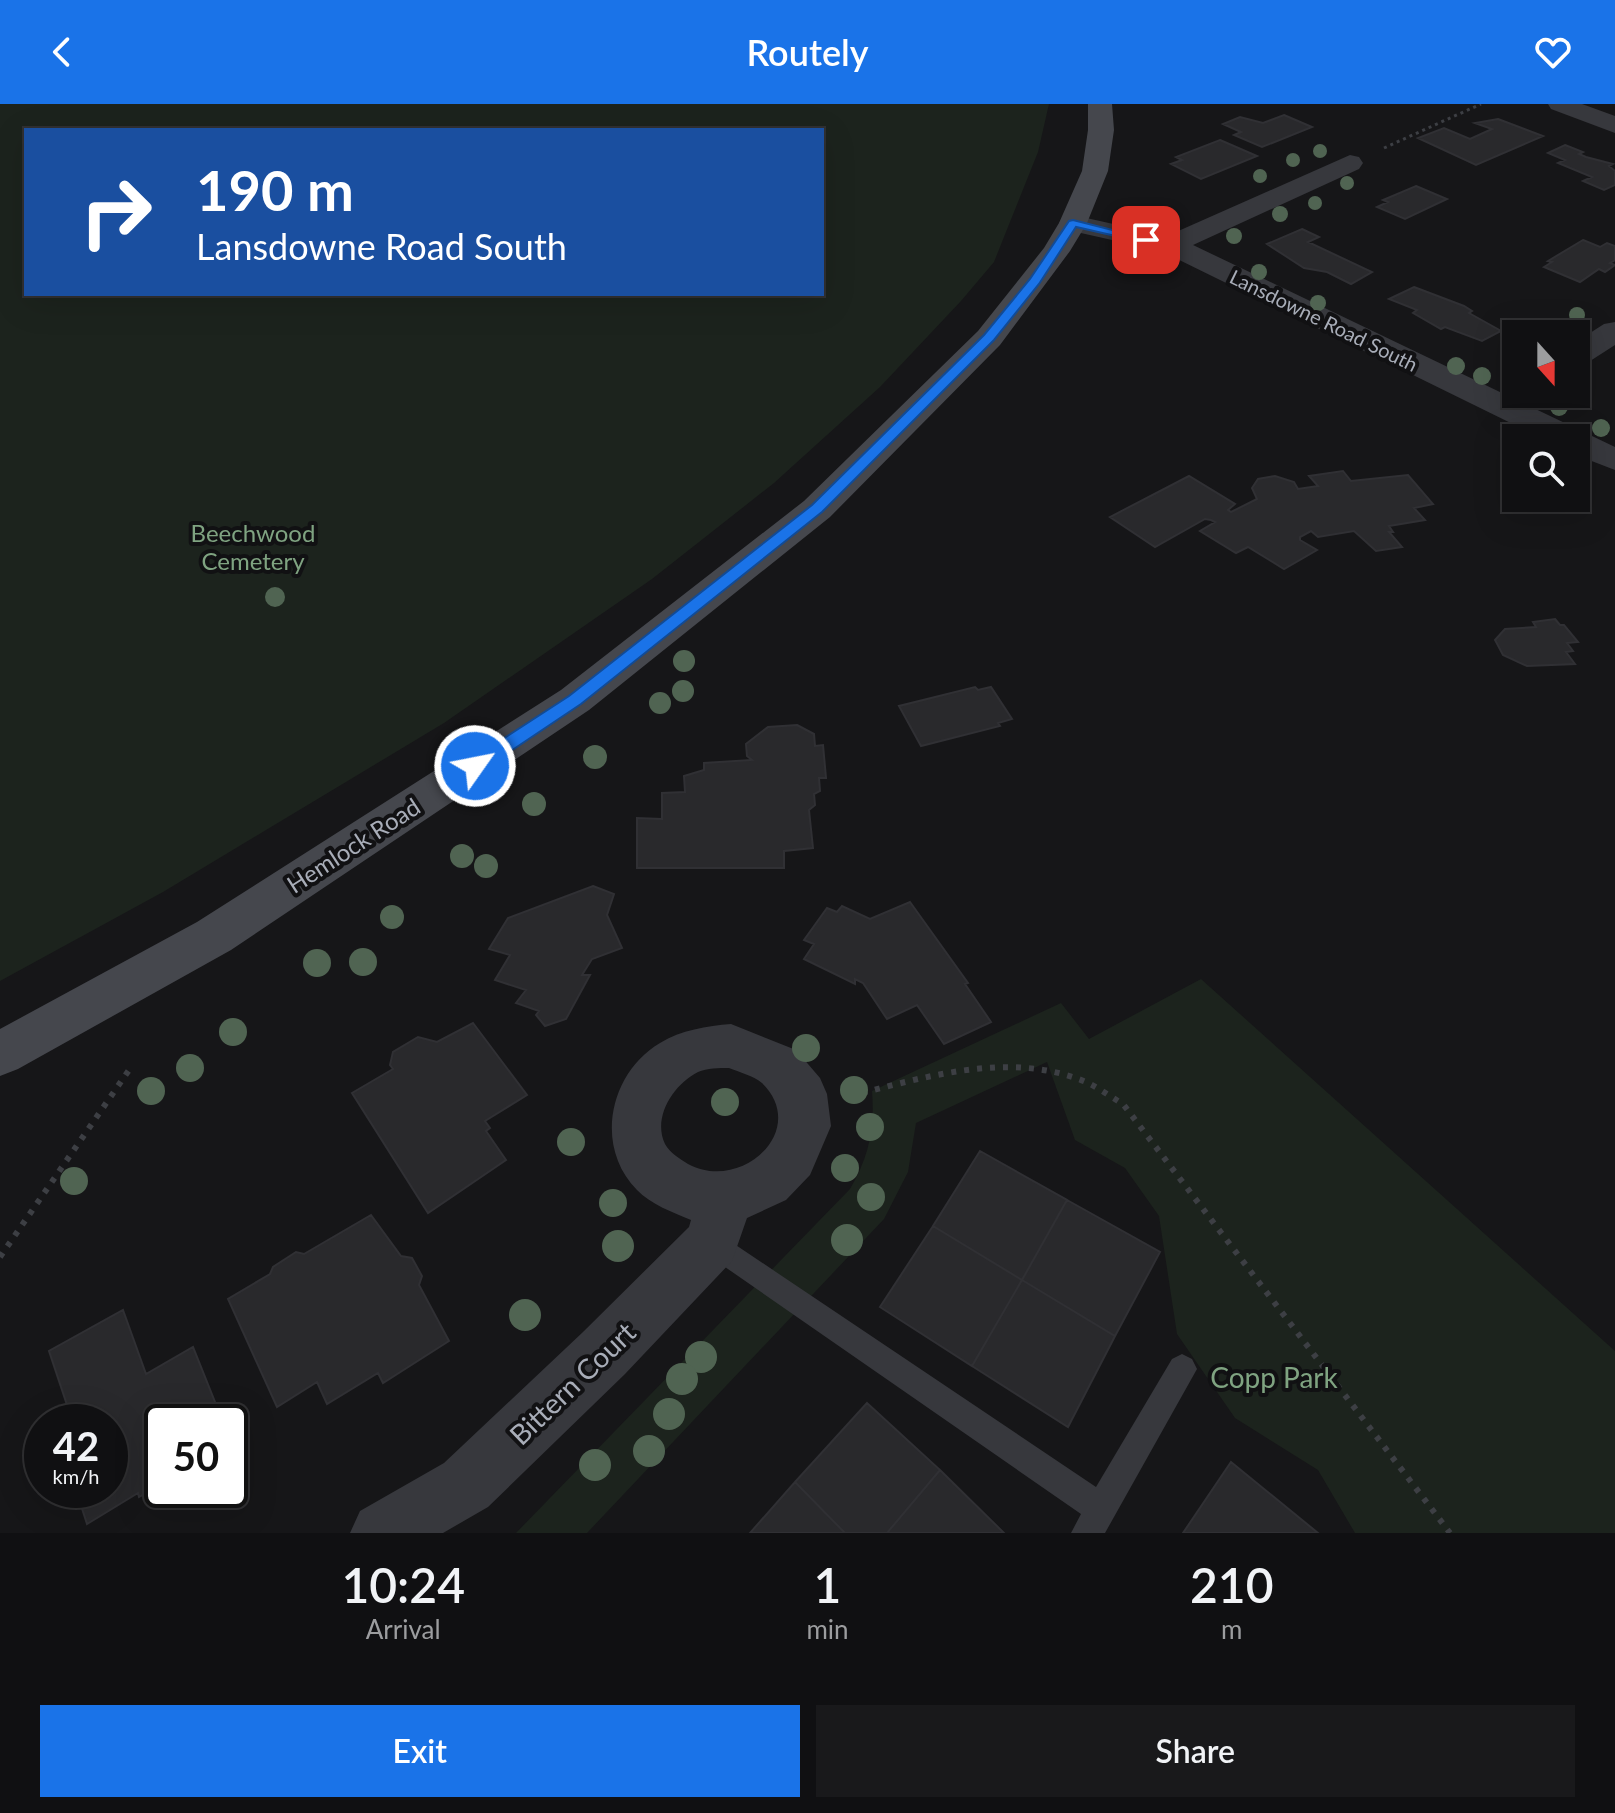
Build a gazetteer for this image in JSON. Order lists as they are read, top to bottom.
{
  "streets": {
    "main road": ["Hemlock Road"],
    "street": ["Lansdowne Road South", "Bittern Court"]
  },
  "crossings": [
    ["Lansdowne Road South", "Hemlock Road"]
  ],
  "parks": ["Beechwood Cemetery", "Copp Park"],
  "north": "bottom",
  "page": {
    "header": "Routely",
    "turn": ["190 m", "Lansdowne Road South"],
    "speed": "42 km/h",
    "limit": "50",
    "eta": [
      "10:24",
      "Arrival",
      "1",
      "min",
      "210",
      "m"
    ],
    "buttons": ["Exit", "Share"]
  }
}
